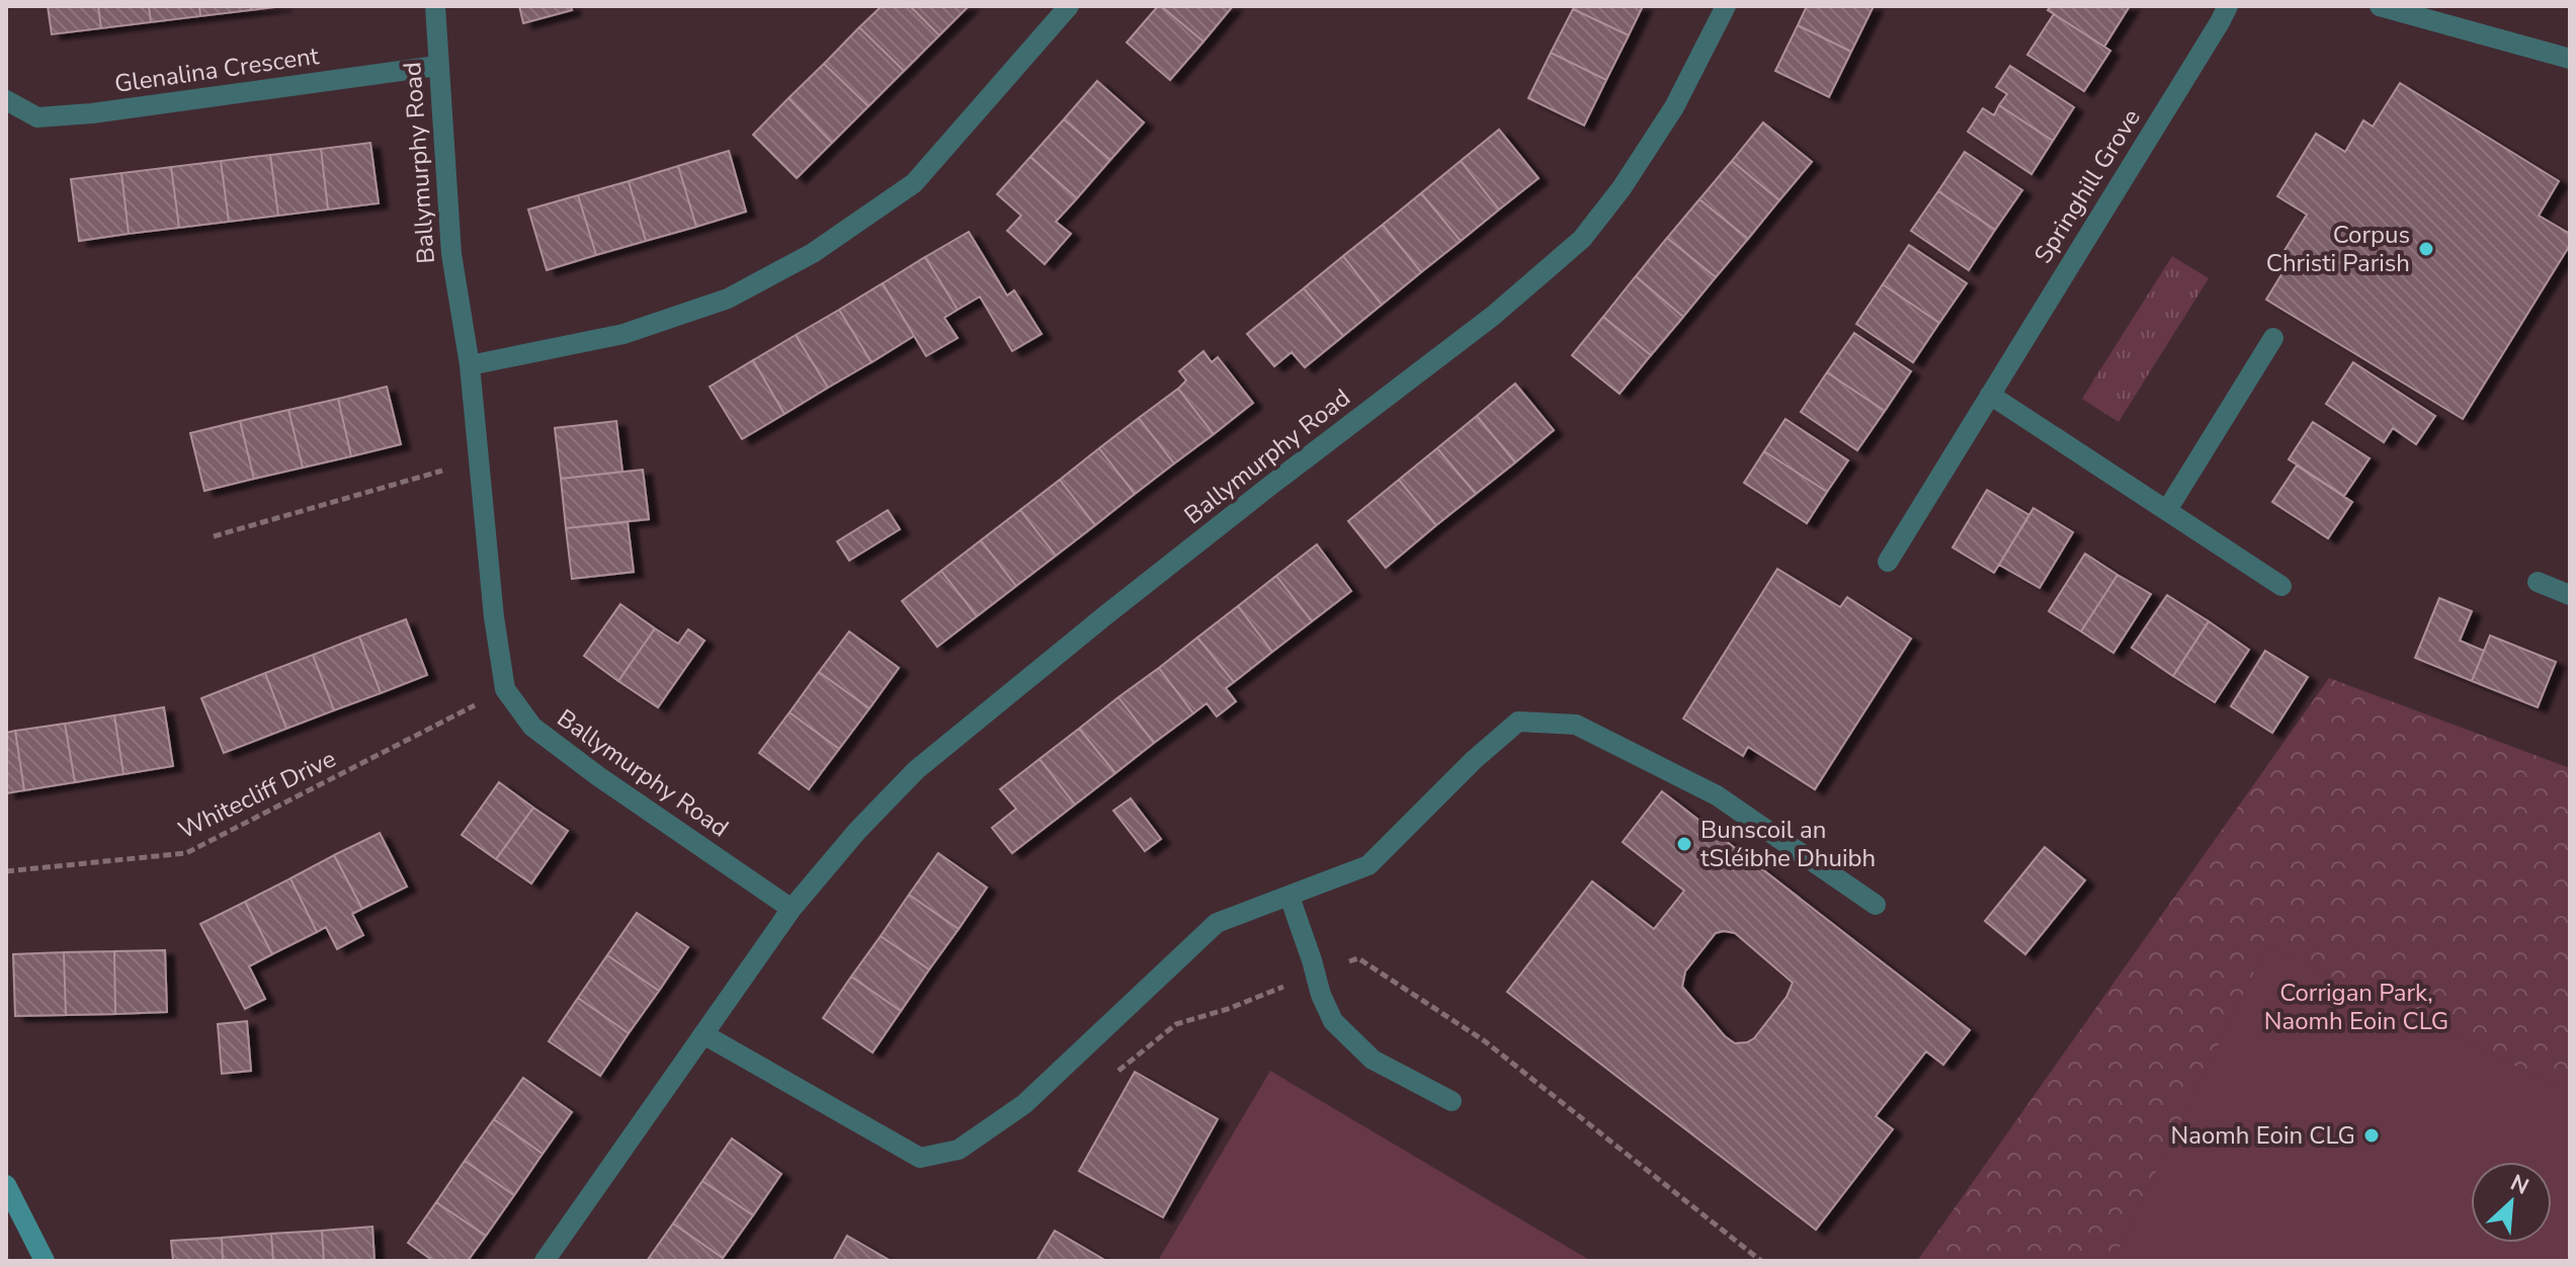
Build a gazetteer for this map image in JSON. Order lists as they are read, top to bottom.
{
  "streets": {
    "street": ["Glenalina Crescent", "Ballymurphy Road", "Springhill Grove"],
    "path": ["Whitecliff Drive"]
  },
  "crossings": [
    ["Glenalina Crescent", "Ballymurphy Road"],
    ["Ballymurphy Road", "Whitecliff Drive"]
  ],
  "parks": ["Corrigan Park, Naomh Eoin CLG"],
  "places": ["Corpus Christi Parish", "Bunscoil an tSléibhe Dhuibh", "Naomh Eoin CLG"],
  "north": "top right"
}
